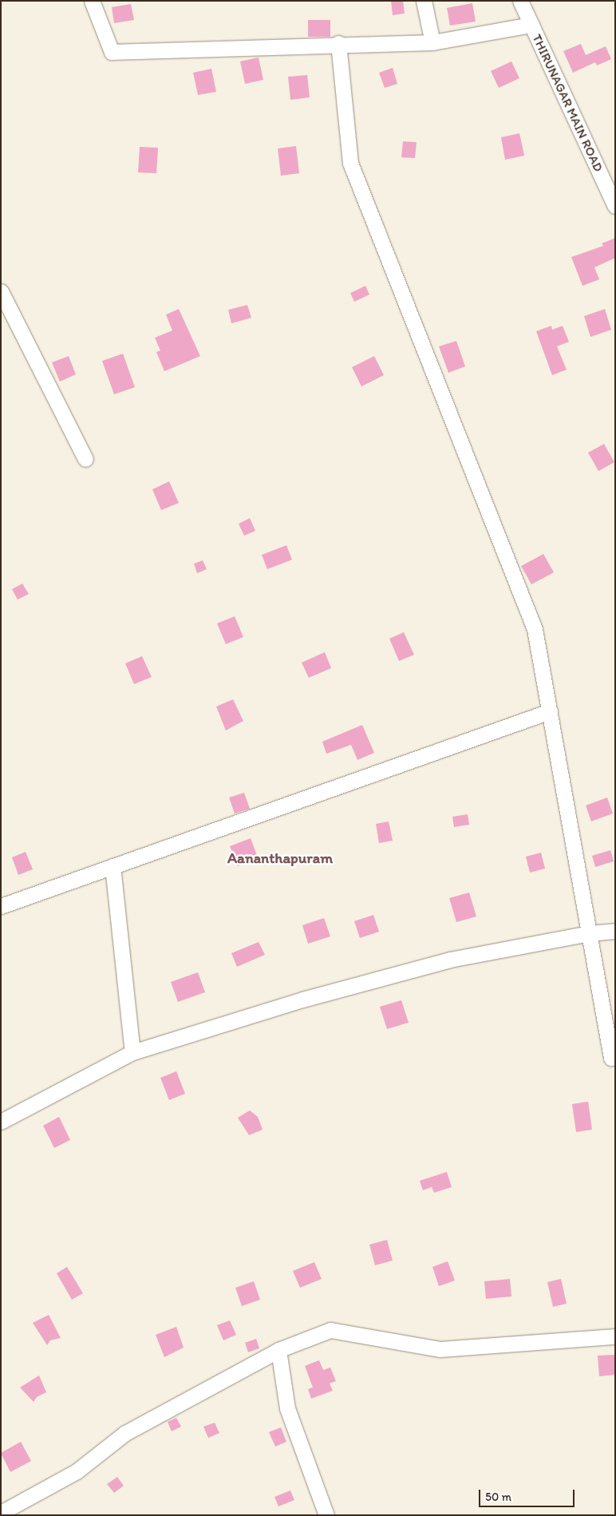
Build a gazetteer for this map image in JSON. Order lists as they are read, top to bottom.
{
  "streets": {
    "street": ["THIRUNAGAR MAIN ROAD"]
  },
  "districts": ["Aananthapuram"],
  "scale_bar": "50 m"
}
